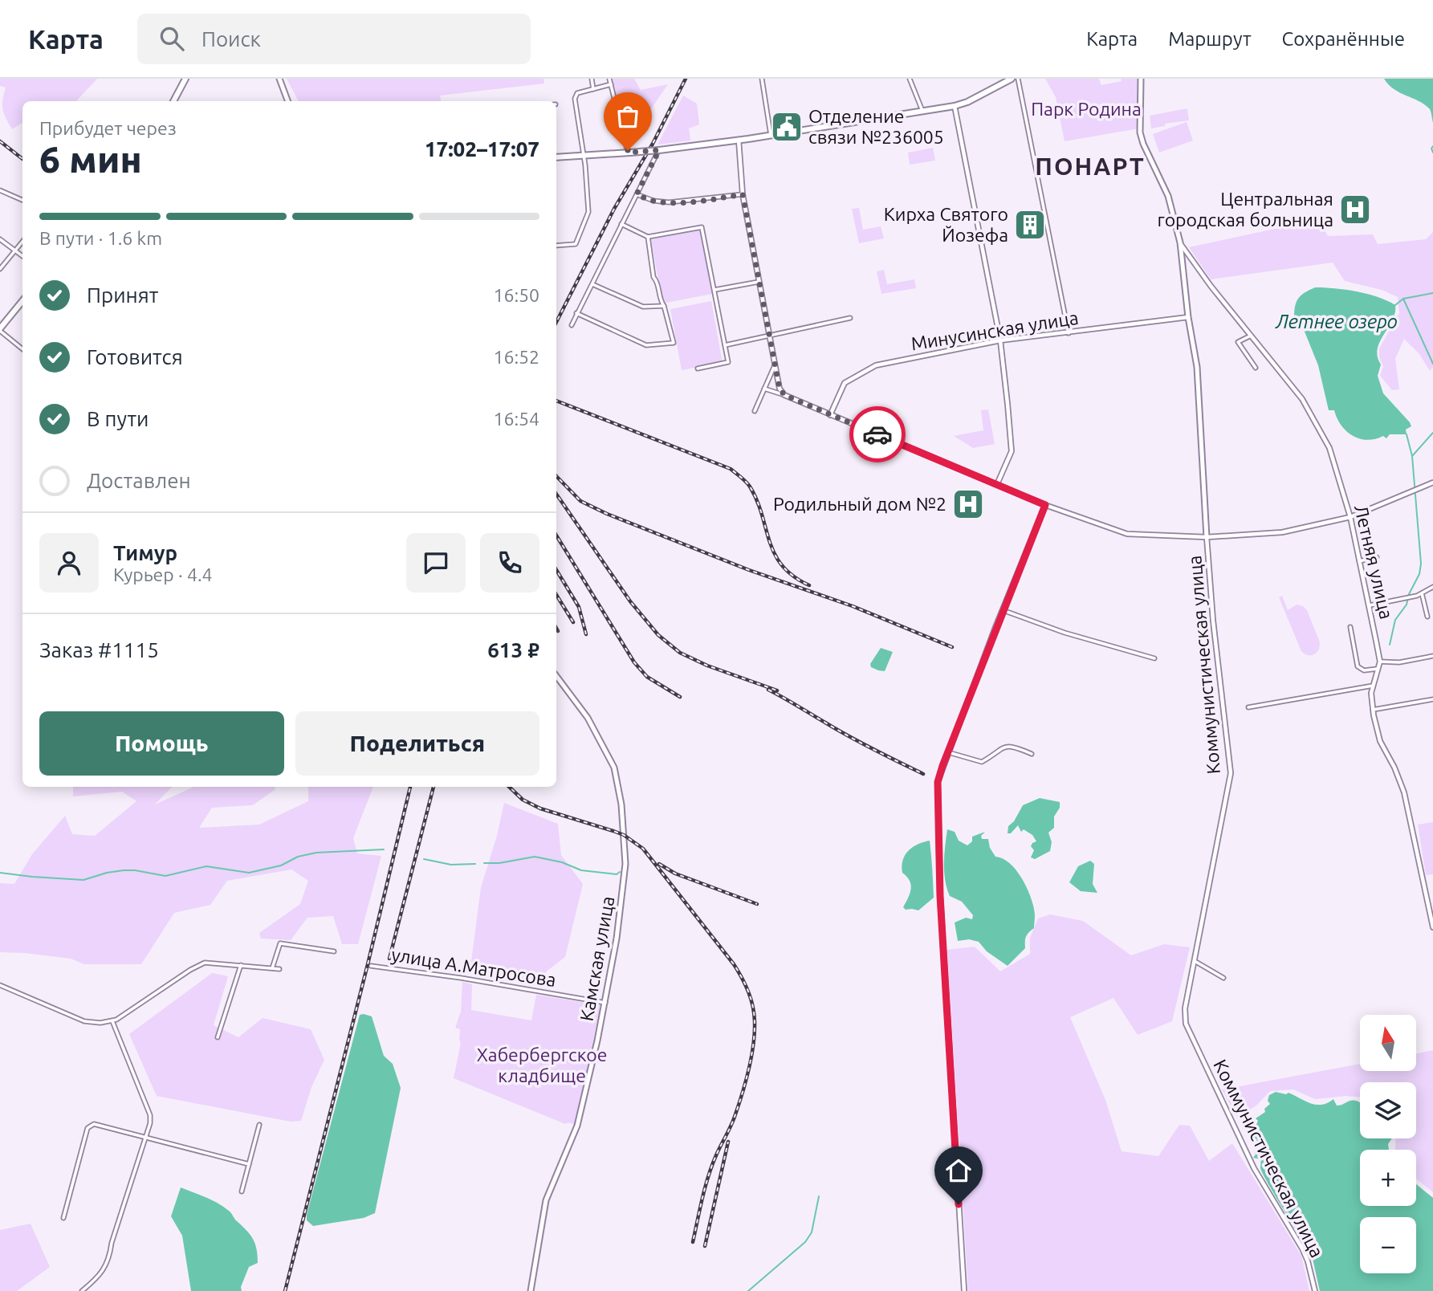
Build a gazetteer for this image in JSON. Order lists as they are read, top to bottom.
{
  "streets": {
    "main road": ["Коммунистическая улица", "Камская улица"],
    "street": ["Минусинская улица", "Летняя улица", "улица А.Матросова"]
  },
  "crossings": [
    ["Минусинская улица", "Коммунистическая улица"],
    ["Летняя улица", "Коммунистическая улица"],
    ["Камская улица", "улица А.Матросова"]
  ],
  "districts": ["ПОНАРТ"],
  "water": ["Летнее озеро"],
  "parks": ["Парк Родина", "Хабербергское кладбище"],
  "places": {
    "public building": ["Отделение связи №236005"],
    "hospital": ["Центральная городская больница", "Родильный дом №2"],
    "building": ["Кирха Святого Йозефа"]
  },
  "north": "top",
  "page": {
    "header": "Карта",
    "search": "Поиск",
    "nav": ["Карта", "Маршрут", "Сохранённые"],
    "heading": ["6 мин", "Прибудет через", "17:02–17:07"],
    "panel": [
      "Тимур",
      "Курьер · 4.4",
      "Заказ #1115",
      "613 ₽"
    ],
    "bar": "В пути · 1.6 km",
    "list": [
      ["Принят", "16:50"],
      ["Готовится", "16:52"],
      ["В пути", "16:54"],
      "Доставлен"
    ],
    "buttons": ["Помощь", "Поделиться"],
    "map_buttons": ["+", "−"]
  }
}
